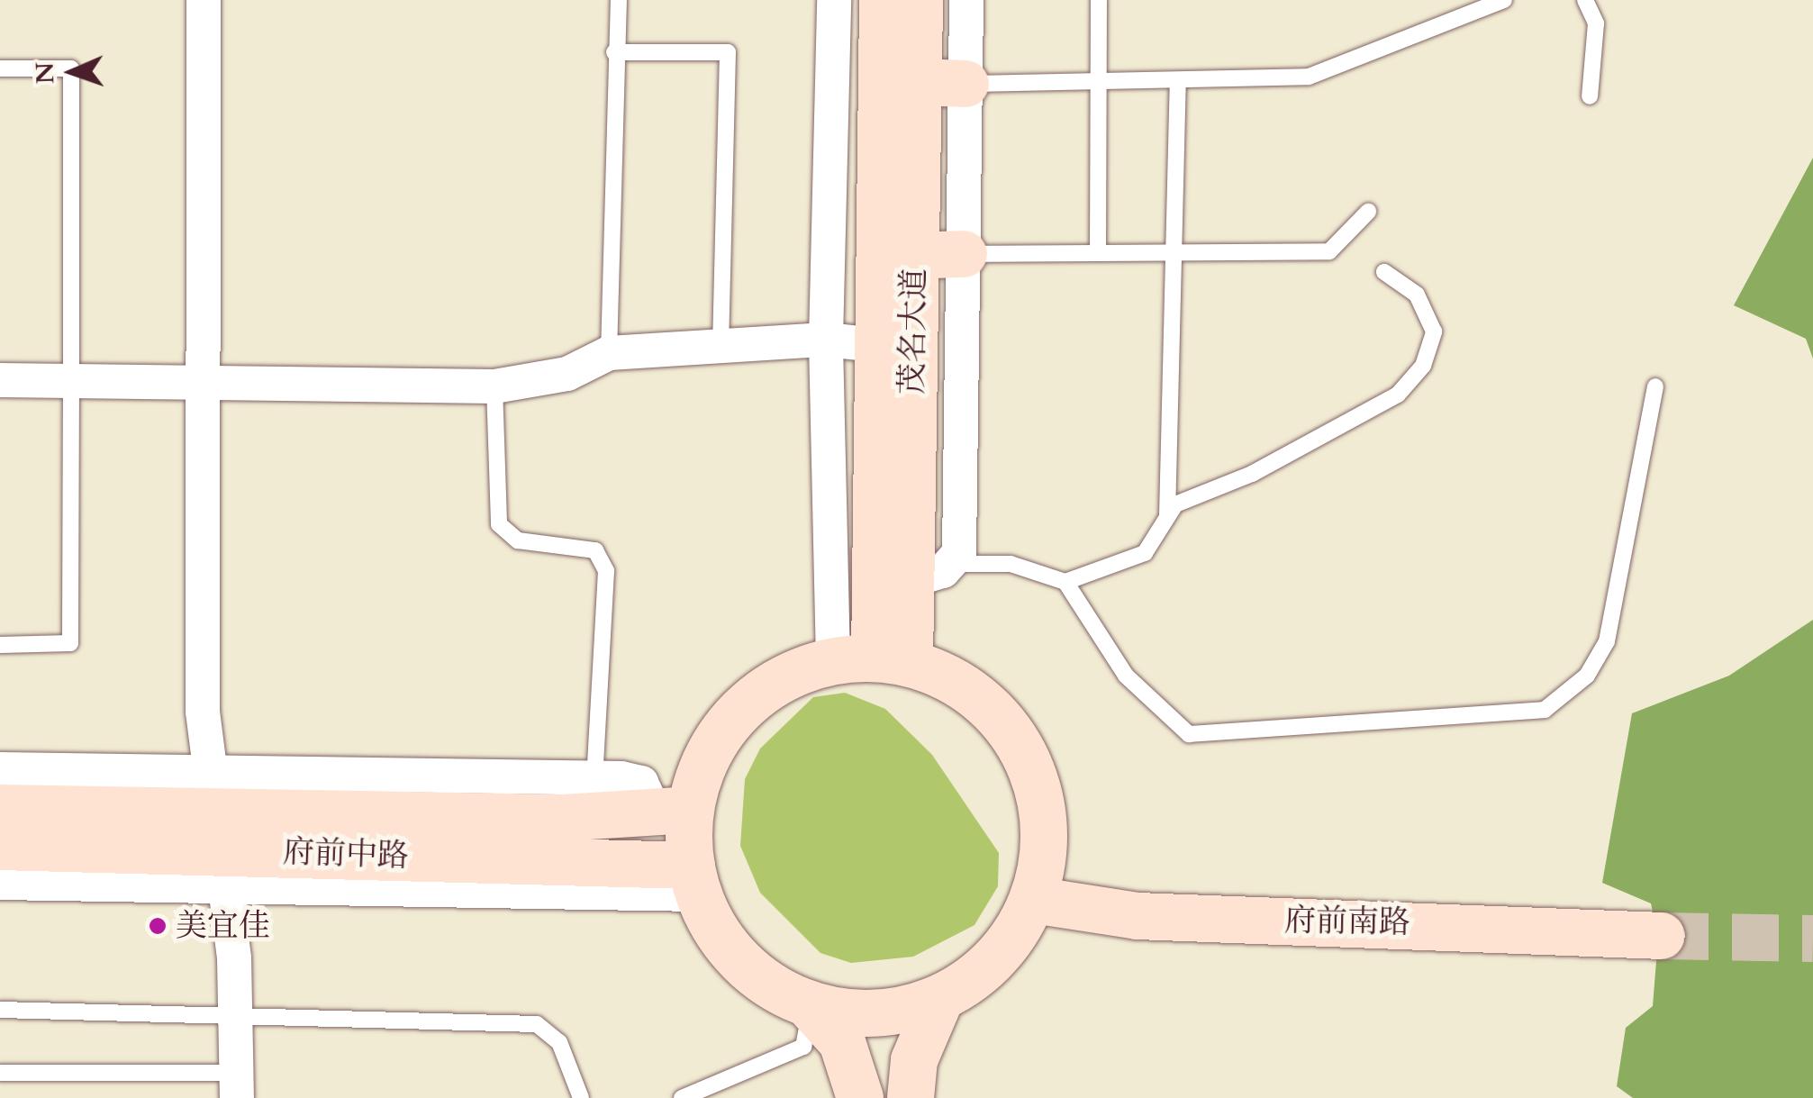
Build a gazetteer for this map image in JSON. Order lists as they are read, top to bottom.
{
  "streets": {
    "main road": ["茂名大道", "府前中路", "府前南路"]
  },
  "places": ["美宜佳"],
  "north": "left"
}
